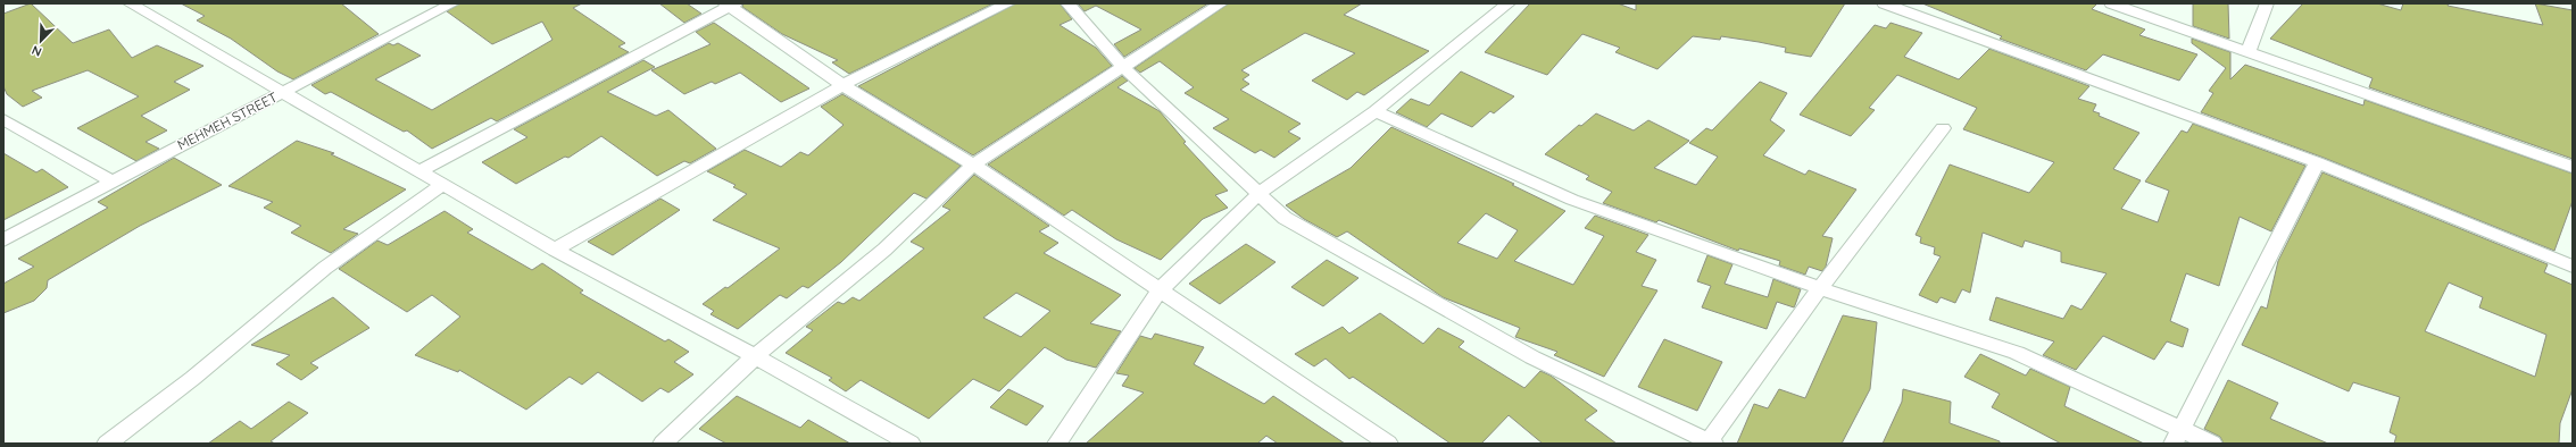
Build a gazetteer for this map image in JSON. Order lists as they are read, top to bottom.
{
  "streets": {
    "street": ["MEHMEH STREET"]
  },
  "north": "bottom left"
}
